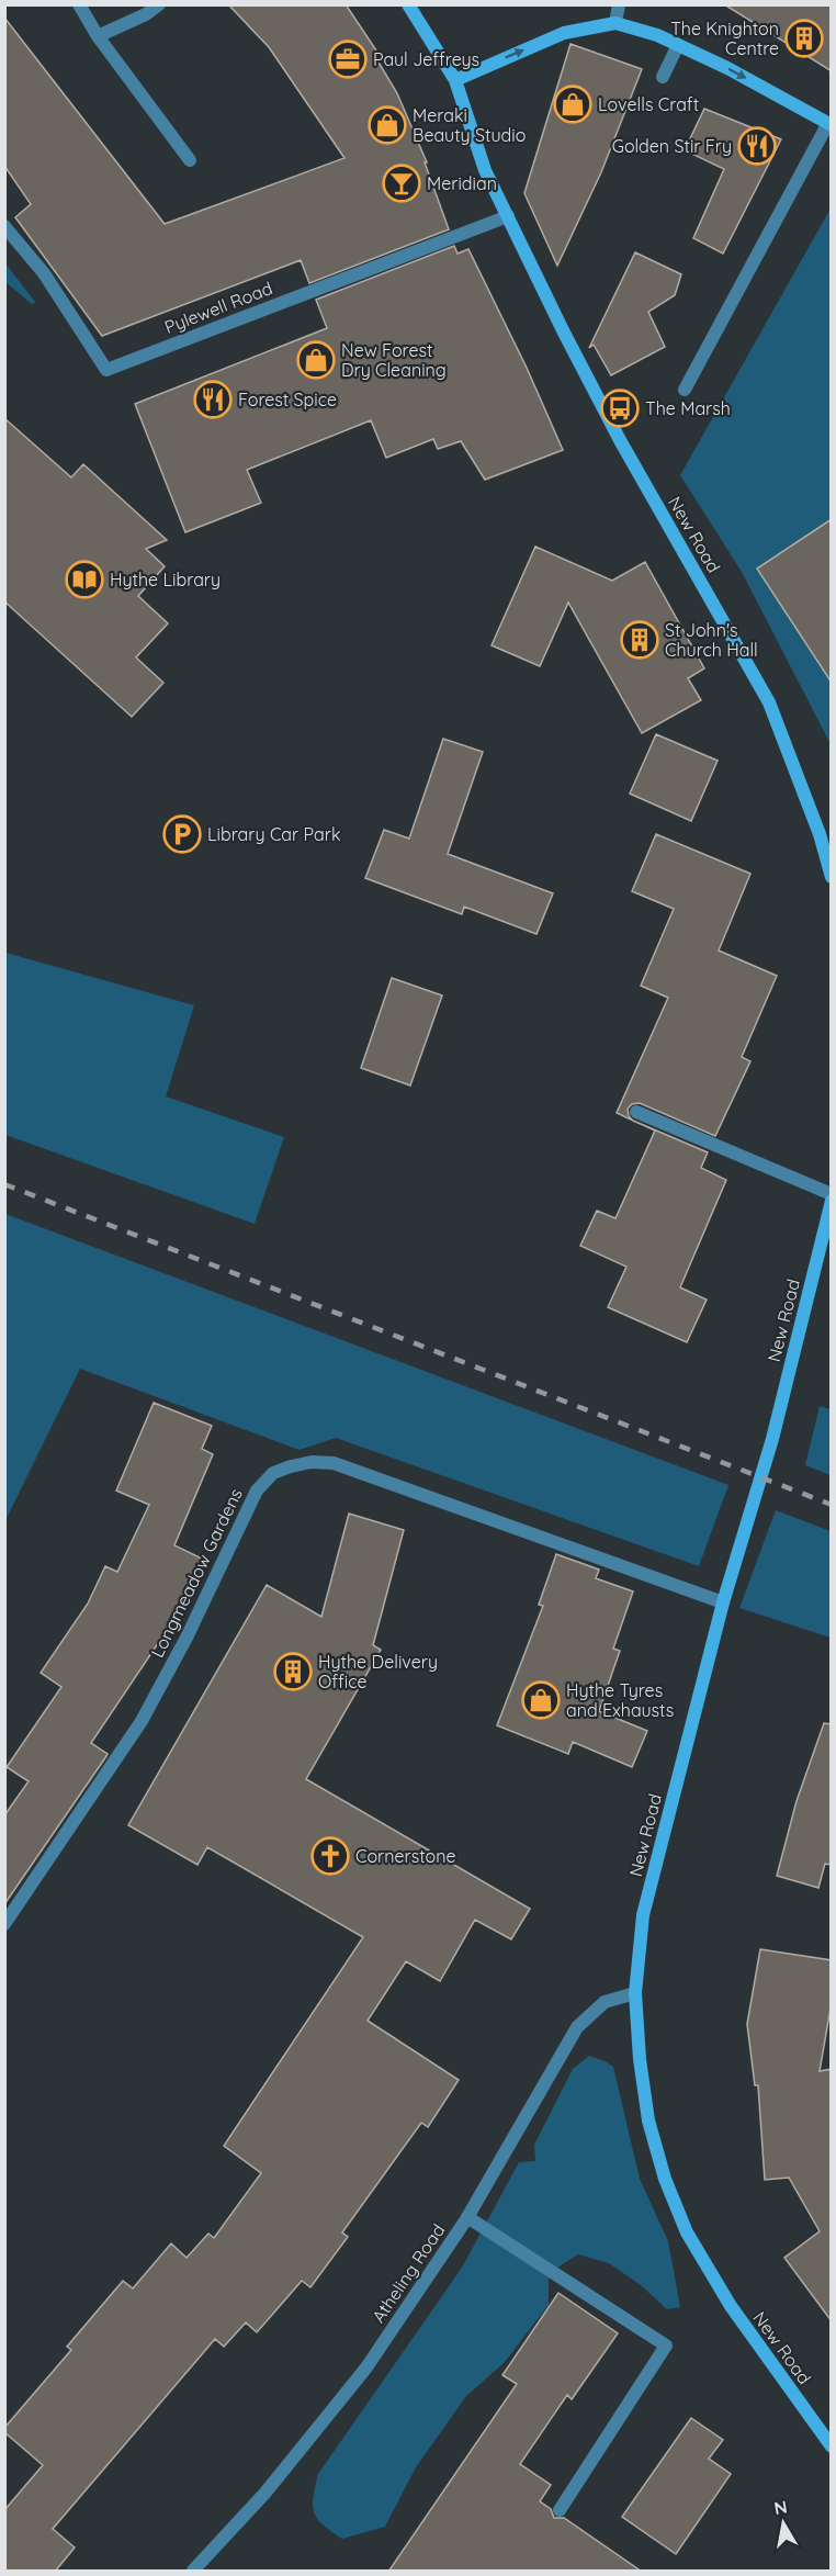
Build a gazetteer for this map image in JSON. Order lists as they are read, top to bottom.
{
  "streets": {
    "street": [
      "Pylewell Road",
      "New Road",
      "Longmeadow Gardens",
      "Atheling Road"
    ]
  },
  "crossings": [
    ["Pylewell Road", "New Road"],
    ["New Road", "Longmeadow Gardens"],
    ["New Road", "Atheling Road"]
  ],
  "places": {
    "building": ["The Knighton Centre", "St John's Church Hall", "Hythe Delivery Office"],
    "office": ["Paul Jeffreys"],
    "shop": [
      "Lovells Craft",
      "Meraki Beauty Studio",
      "New Forest Dry Cleaning",
      "Hythe Tyres and Exhausts"
    ],
    "restaurant": ["Golden Stir Fry", "Forest Spice"],
    "bar": ["Meridian"],
    "bus stop": ["The Marsh"],
    "library": ["Hythe Library"],
    "parking": ["Library Car Park"],
    "church": ["Cornerstone"]
  },
  "north": "top"
}
